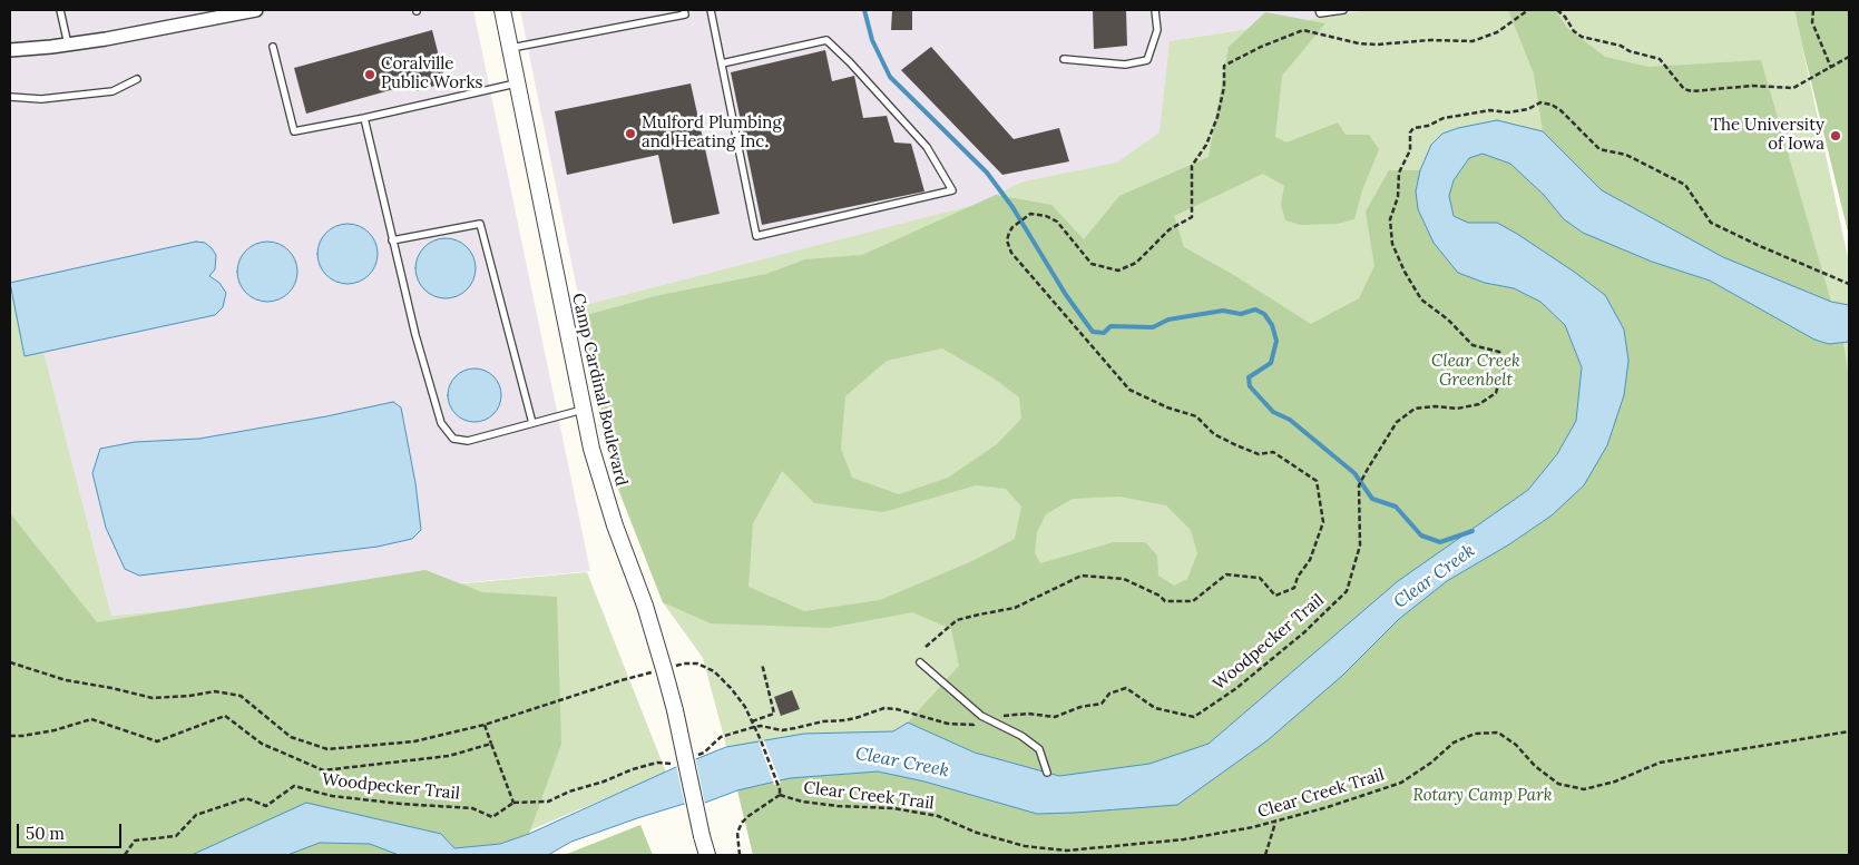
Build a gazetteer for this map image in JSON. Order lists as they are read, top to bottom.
{
  "streets": {
    "street": ["Camp Cardinal Boulevard"],
    "path": ["Woodpecker Trail", "Clear Creek Trail"]
  },
  "crossings": [
    ["Camp Cardinal Boulevard", "Clear Creek Trail"],
    ["Woodpecker Trail", "Clear Creek Trail"]
  ],
  "water": ["Clear Creek"],
  "parks": ["Clear Creek Greenbelt", "Rotary Camp Park"],
  "places": ["Coralville Public Works", "Mulford Plumbing and Heating Inc.", "The University of Iowa"],
  "scale_bar": "50 m"
}
